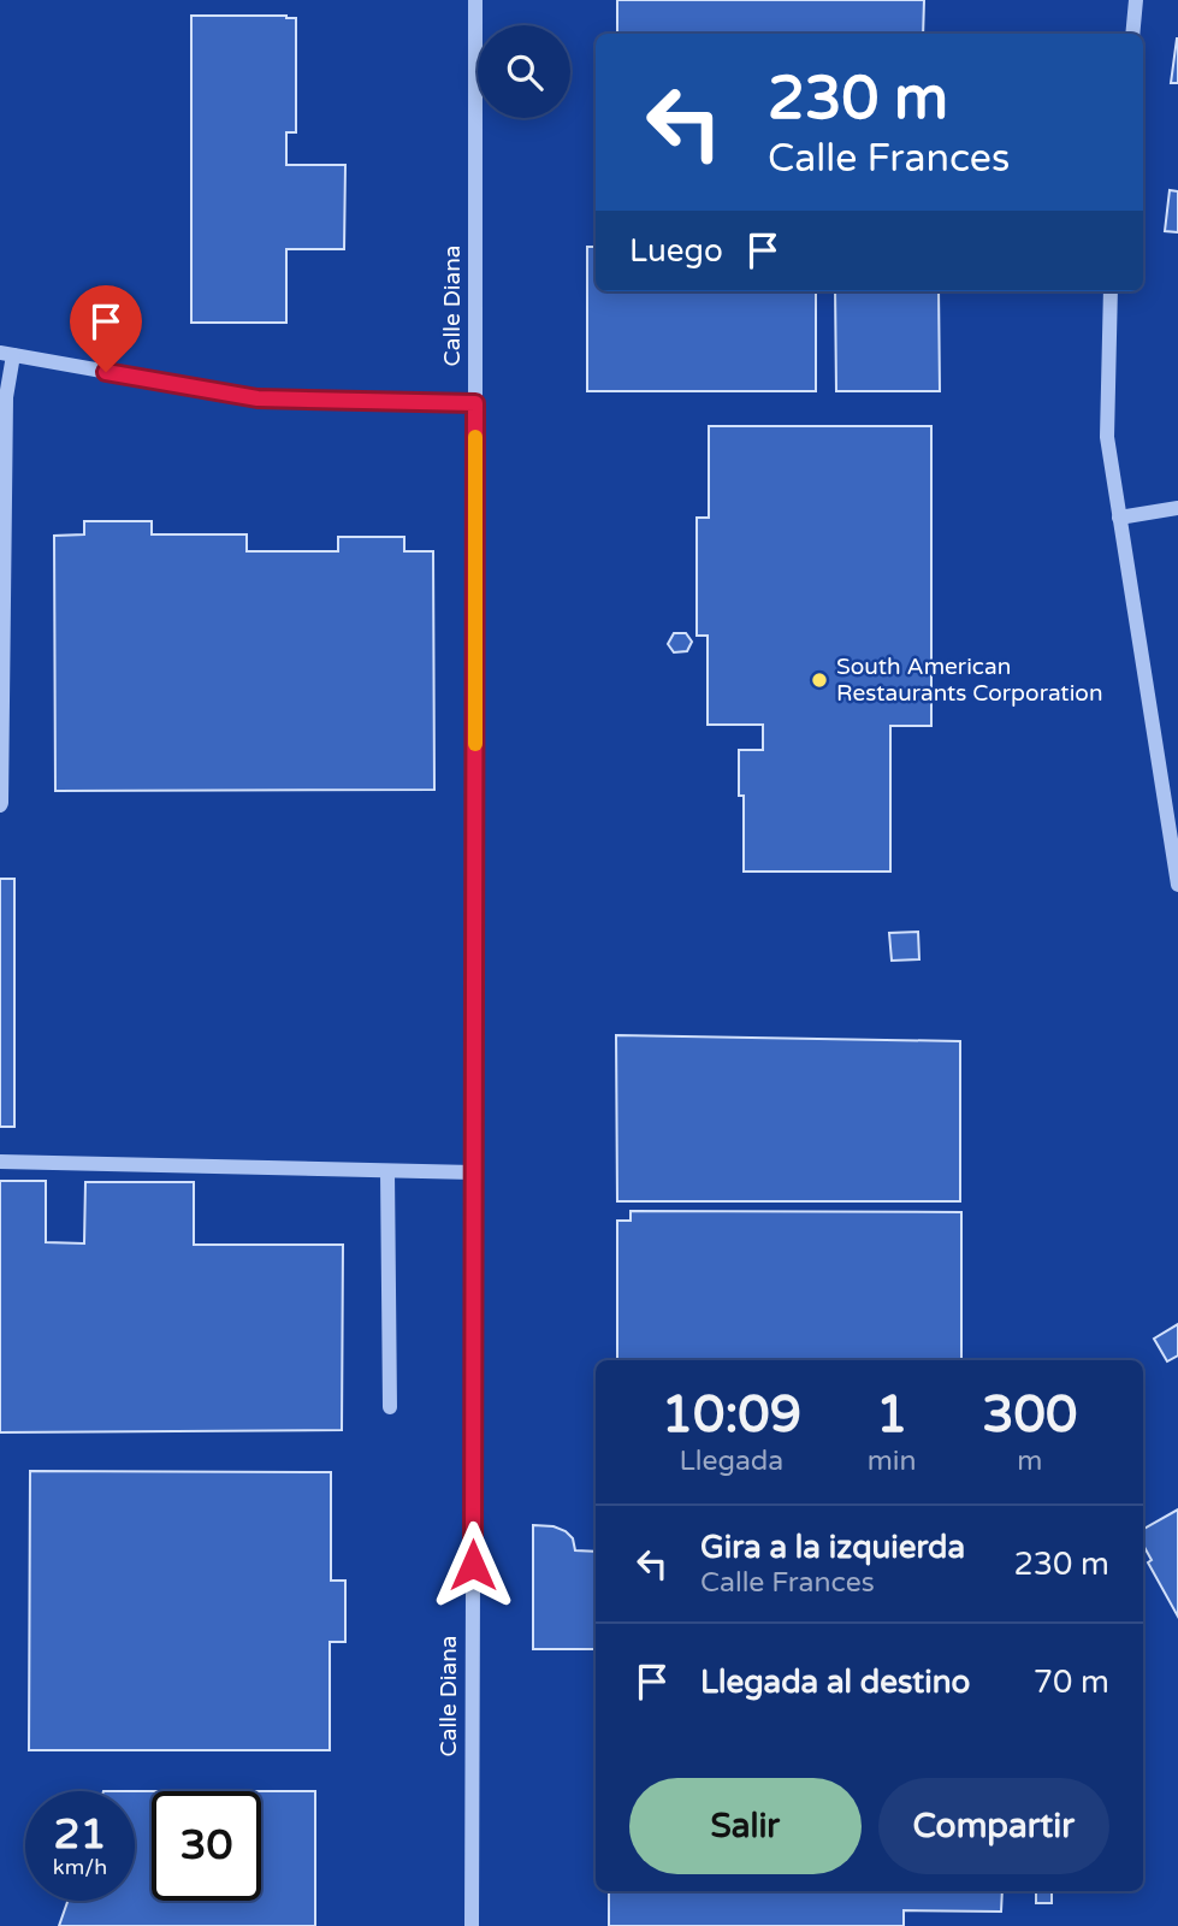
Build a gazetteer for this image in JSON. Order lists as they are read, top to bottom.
{
  "streets": {
    "street": ["Calle Diana"]
  },
  "places": ["South American Restaurants Corporation"],
  "page": {
    "turn": ["230 m", "Calle Frances"],
    "then": "Luego",
    "eta": [
      "10:09",
      "Llegada",
      "1",
      "min",
      "300",
      "m"
    ],
    "list": [
      {
        "name": "Gira a la izquierda",
        "note": "Calle Frances",
        "value": "230 m"
      },
      {
        "name": "Llegada al destino",
        "value": "70 m"
      }
    ],
    "buttons": ["Salir", "Compartir"],
    "speed": "21 km/h",
    "limit": "30"
  }
}
